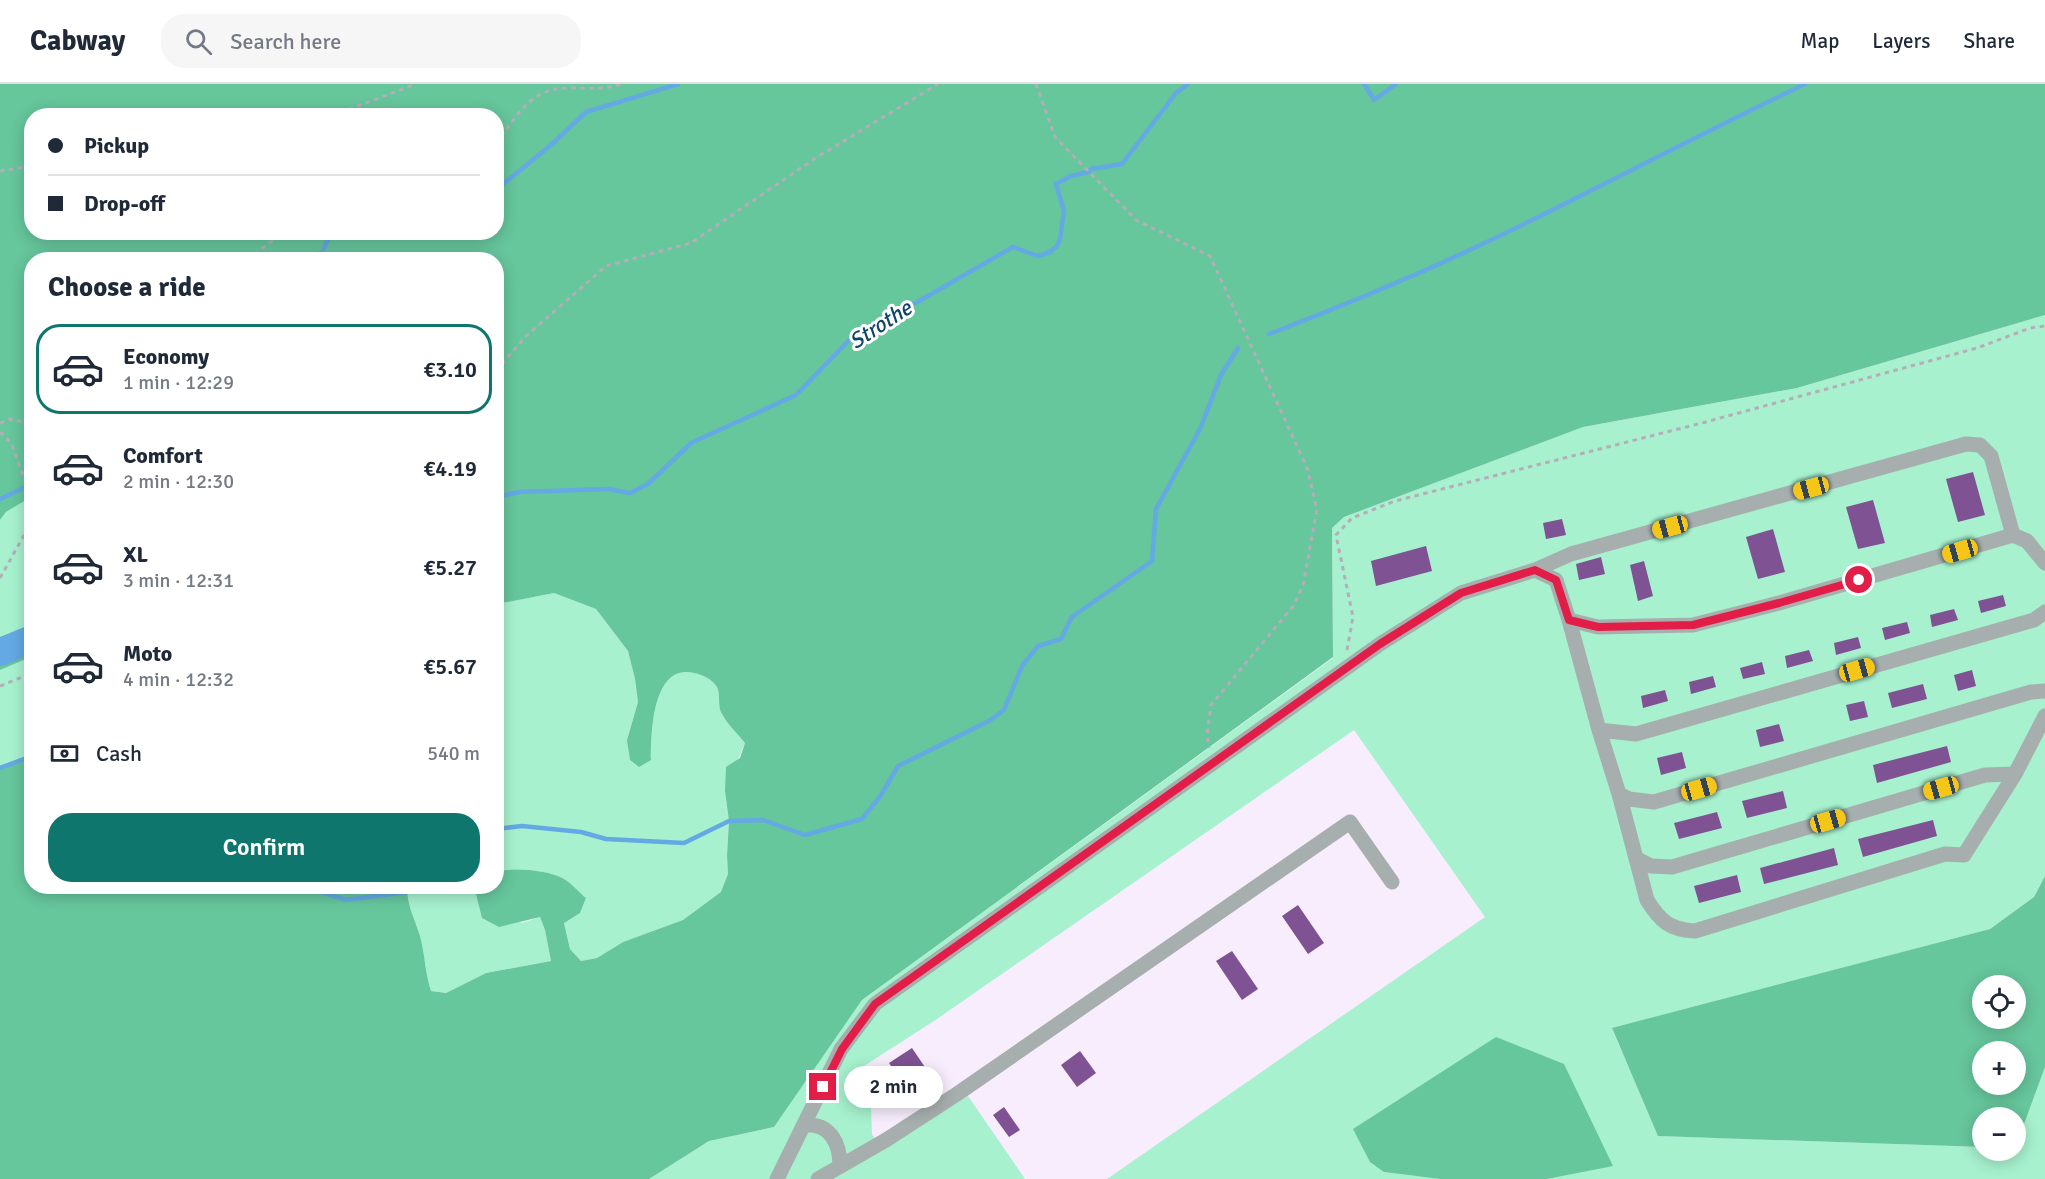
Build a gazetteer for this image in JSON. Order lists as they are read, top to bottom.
{
  "water": ["Strothe"],
  "page": {
    "header": "Cabway",
    "search": "Search here",
    "nav": ["Map", "Layers", "Share"],
    "banner": ["Pickup", "Drop-off"],
    "heading": "Choose a ride",
    "list": [
      {
        "name": "Economy",
        "note": "1 min · 12:29",
        "value": "€3.10"
      },
      {
        "name": "Comfort",
        "note": "2 min · 12:30",
        "value": "€4.19"
      },
      {
        "name": "XL",
        "note": "3 min · 12:31",
        "value": "€5.27"
      },
      {
        "name": "Moto",
        "note": "4 min · 12:32",
        "value": "€5.67"
      }
    ],
    "pay": ["Cash", "540 m"],
    "buttons": "Confirm",
    "map_buttons": ["+", "−"],
    "bubble": "2 min"
  }
}
